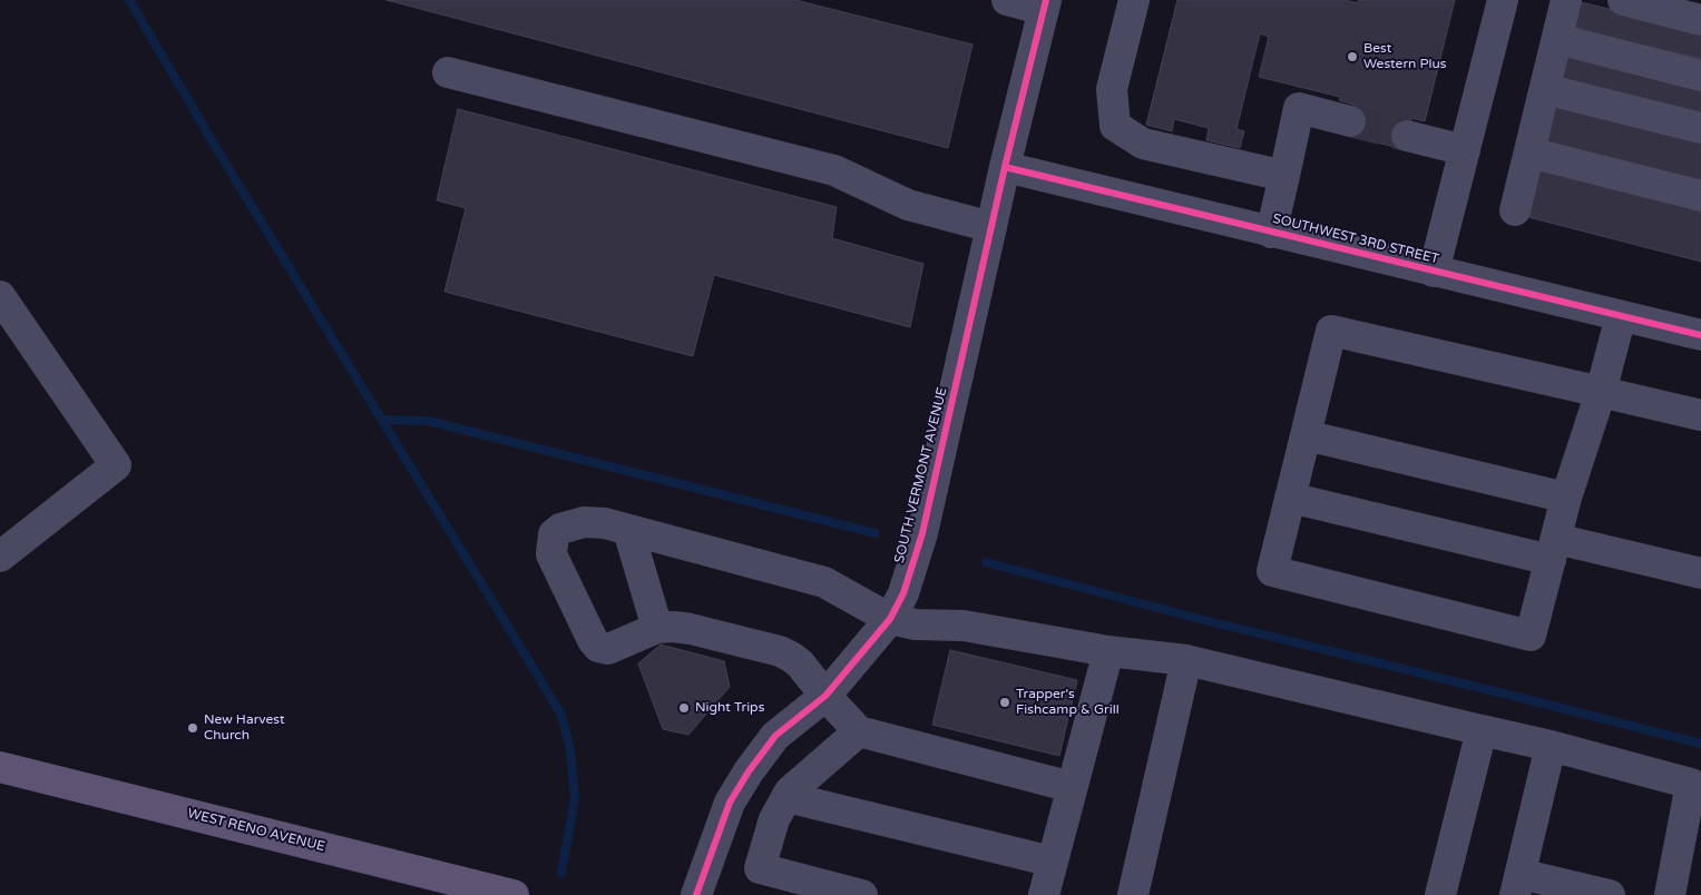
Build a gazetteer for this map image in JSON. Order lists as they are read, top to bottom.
{
  "streets": {
    "main road": ["WEST RENO AVENUE"],
    "street": ["SOUTHWEST 3RD STREET", "SOUTH VERMONT AVENUE"]
  },
  "crossings": [
    ["SOUTHWEST 3RD STREET", "SOUTH VERMONT AVENUE"]
  ],
  "places": [
    "Best Western Plus",
    "Trapper's Fishcamp & Grill",
    "Night Trips",
    "New Harvest Church"
  ]
}
